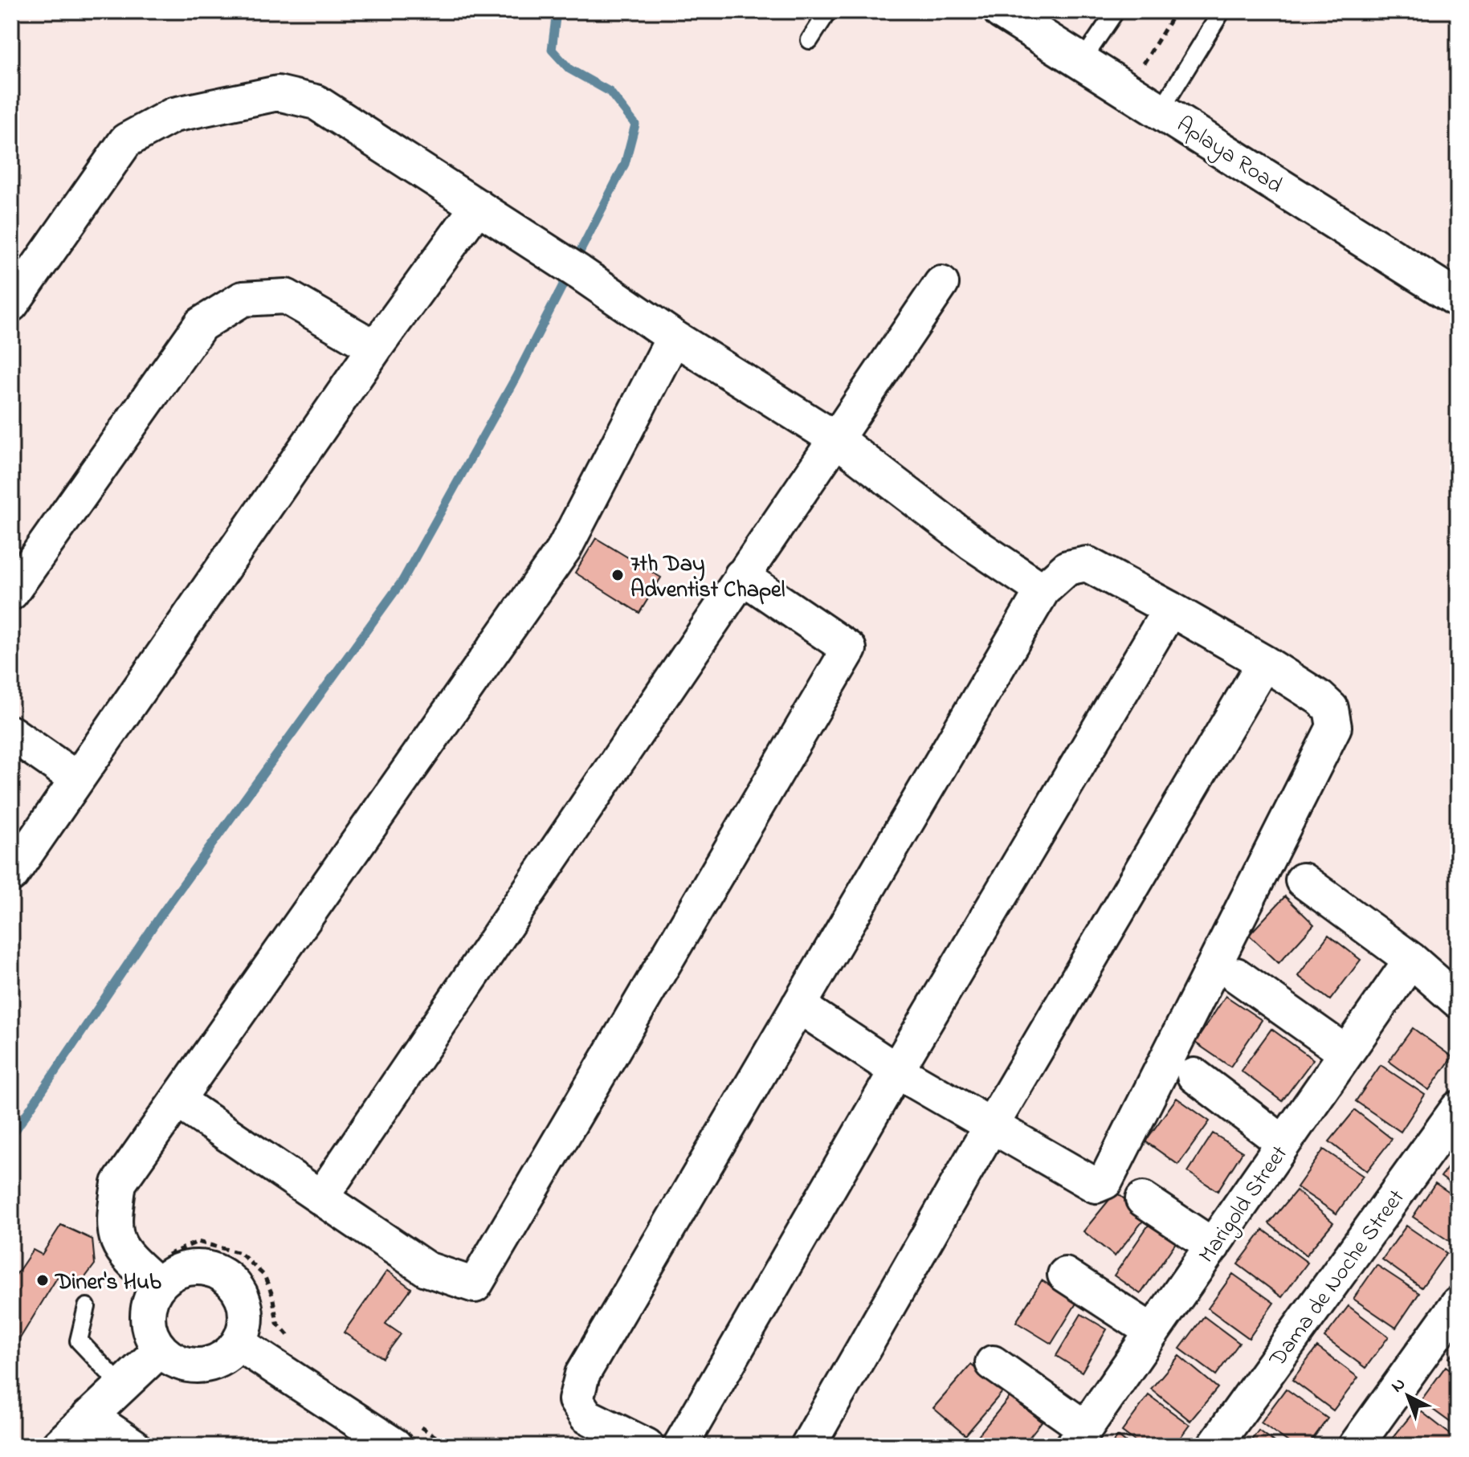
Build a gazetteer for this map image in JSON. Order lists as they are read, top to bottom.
{
  "streets": {
    "street": ["Aplaya Road", "Marigold Street", "Dama de Noche Street"]
  },
  "places": ["7th Day Adventist Chapel", "Diner's Hub"],
  "north": "top left"
}
